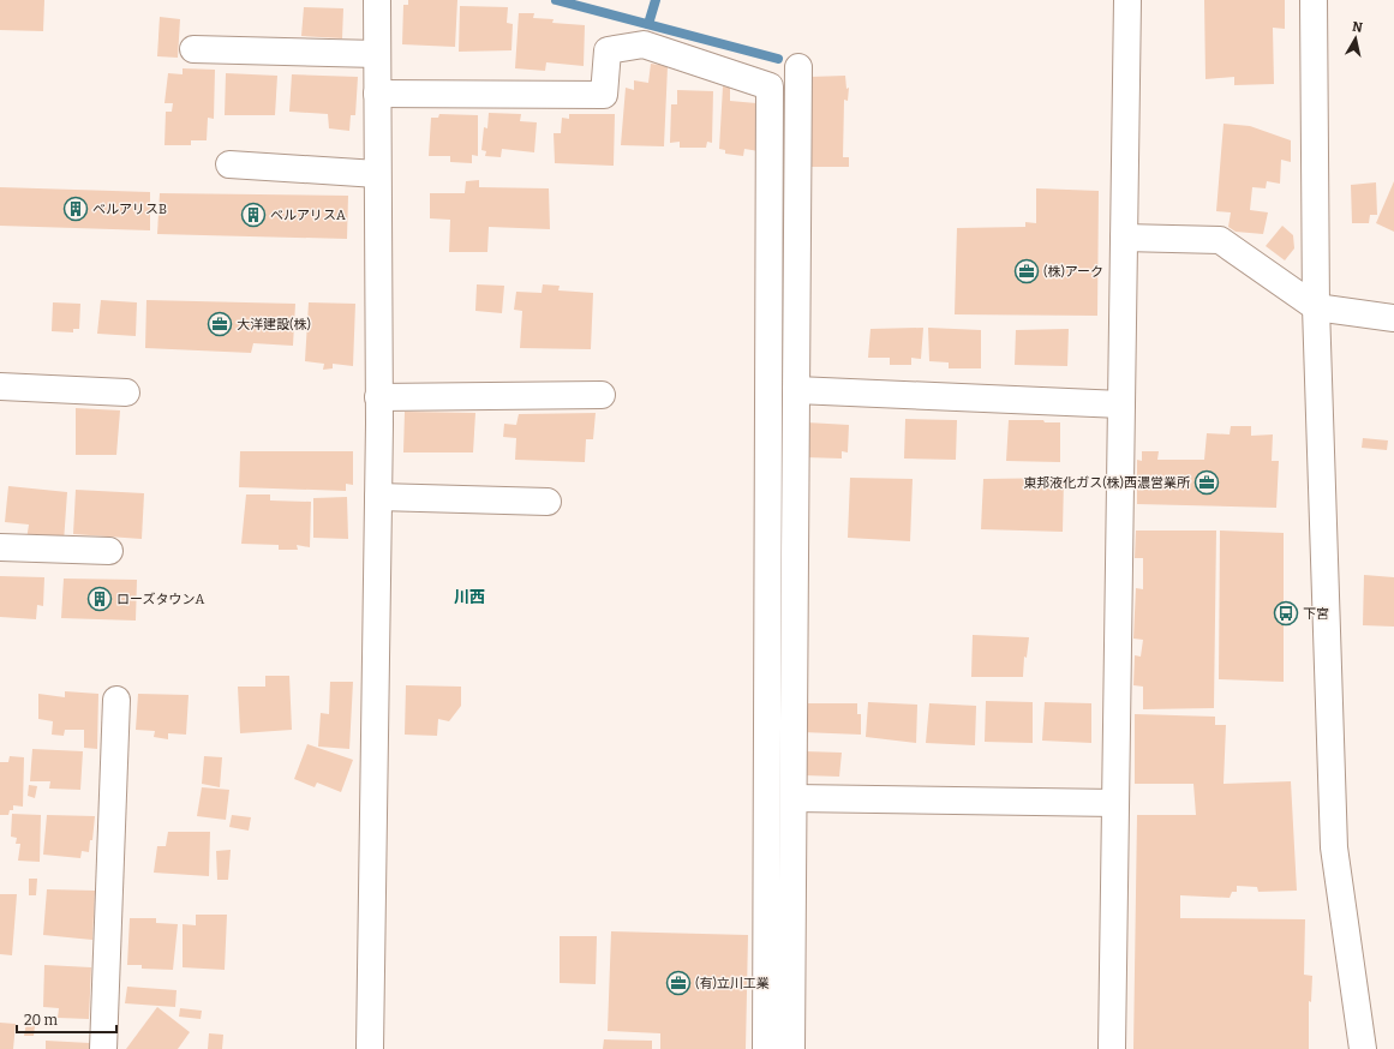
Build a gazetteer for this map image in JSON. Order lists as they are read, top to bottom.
{
  "districts": ["川西"],
  "places": {
    "building": ["ベルアリスB", "ベルアリスA", "ローズタウンA"],
    "office": [
      "(株)アーク",
      "大洋建設(株)",
      "東邦液化ガス(株)西濃営業所",
      "(有)立川工業"
    ],
    "bus stop": ["下宮"]
  },
  "scale_bar": "20 m",
  "north": "top"
}
